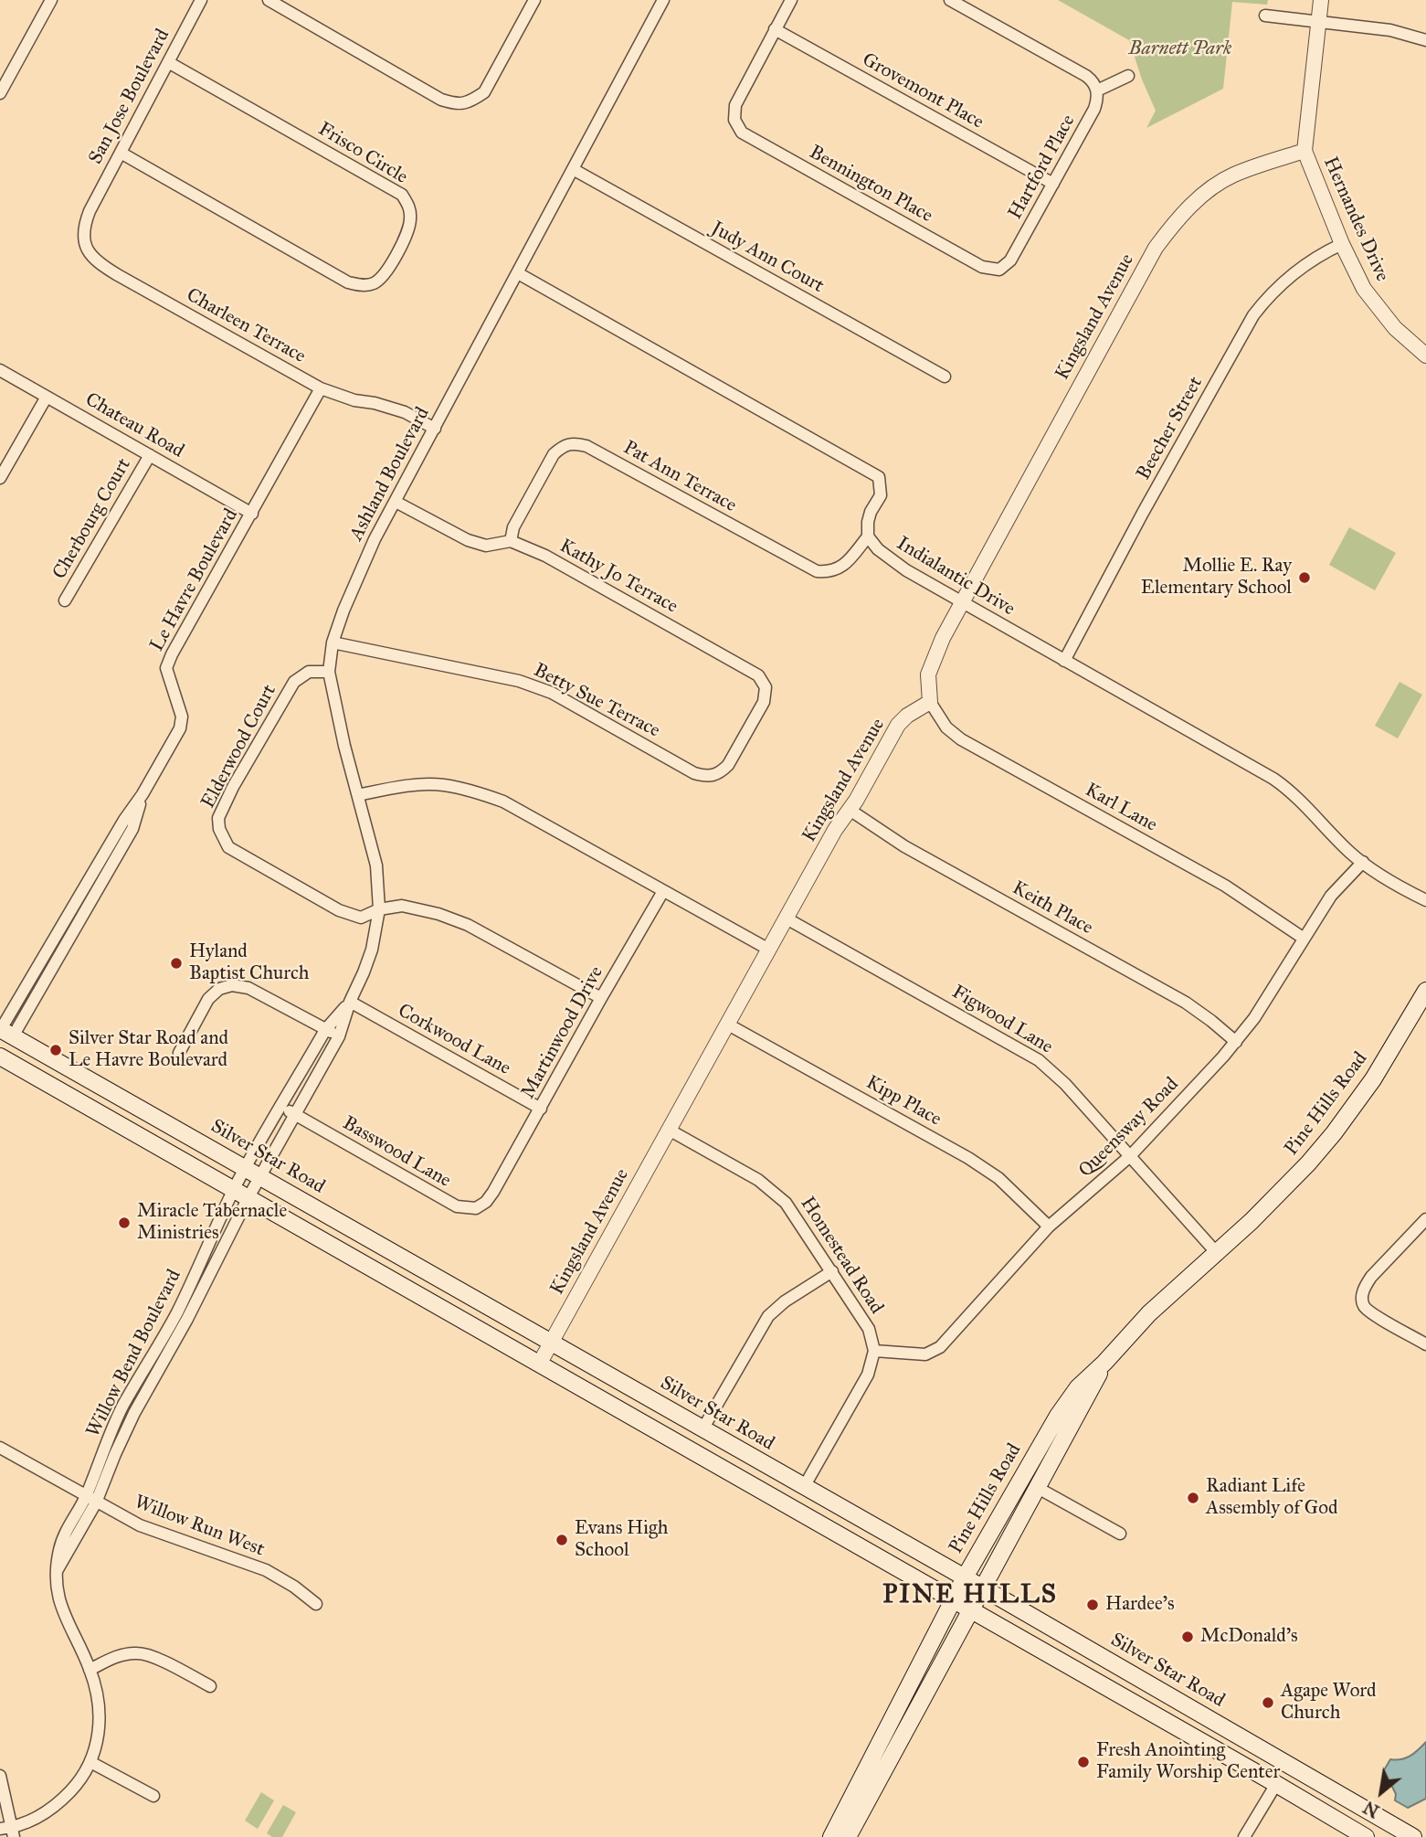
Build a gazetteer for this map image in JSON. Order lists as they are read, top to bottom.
{
  "streets": {
    "main road": ["Pine Hills Road", "Silver Star Road"],
    "street": [
      "Grovemont Place",
      "San Jose Boulevard",
      "Frisco Circle",
      "Hartford Place",
      "Bennington Place",
      "Hernandes Drive",
      "Judy Ann Court",
      "Kingsland Avenue",
      "Charleen Terrace",
      "Chateau Road",
      "Beecher Street",
      "Ashland Boulevard",
      "Pat Ann Terrace",
      "Cherbourg Court",
      "Kathy Jo Terrace",
      "Indialantic Drive",
      "Le Havre Boulevard",
      "Betty Sue Terrace",
      "Elderwood Court",
      "Karl Lane",
      "Keith Place",
      "Figwood Lane",
      "Martinwood Drive",
      "Corkwood Lane",
      "Kipp Place",
      "Queensway Road",
      "Basswood Lane",
      "Homestead Road",
      "Willow Bend Boulevard",
      "Willow Run West"
    ]
  },
  "crossings": [
    ["Grovemont Place", "Hartford Place"],
    ["Grovemont Place", "Bennington Place"],
    ["San Jose Boulevard", "Frisco Circle"],
    ["San Jose Boulevard", "Charleen Terrace"],
    ["Hartford Place", "Bennington Place"],
    ["Hernandes Drive", "Kingsland Avenue"],
    ["Hernandes Drive", "Beecher Street"],
    ["Judy Ann Court", "Ashland Boulevard"],
    ["Kingsland Avenue", "Indialantic Drive"],
    ["Kingsland Avenue", "Karl Lane"],
    ["Kingsland Avenue", "Keith Place"],
    ["Kingsland Avenue", "Figwood Lane"],
    ["Kingsland Avenue", "Kipp Place"],
    ["Kingsland Avenue", "Silver Star Road"],
    ["Kingsland Avenue", "Homestead Road"],
    ["Charleen Terrace", "Ashland Boulevard"],
    ["Charleen Terrace", "Le Havre Boulevard"],
    ["Chateau Road", "Cherbourg Court"],
    ["Chateau Road", "Le Havre Boulevard"],
    ["Beecher Street", "Indialantic Drive"],
    ["Ashland Boulevard", "Kathy Jo Terrace"],
    ["Ashland Boulevard", "Betty Sue Terrace"],
    ["Ashland Boulevard", "Elderwood Court"],
    ["Ashland Boulevard", "Corkwood Lane"],
    ["Ashland Boulevard", "Basswood Lane"],
    ["Ashland Boulevard", "Silver Star Road"],
    ["Ashland Boulevard", "Willow Bend Boulevard"],
    ["Pat Ann Terrace", "Kathy Jo Terrace"],
    ["Pat Ann Terrace", "Indialantic Drive"],
    ["Kathy Jo Terrace", "Betty Sue Terrace"],
    ["Indialantic Drive", "Queensway Road"],
    ["Le Havre Boulevard", "Silver Star Road"],
    ["Elderwood Court", "Martinwood Drive"],
    ["Karl Lane", "Queensway Road"],
    ["Keith Place", "Queensway Road"],
    ["Figwood Lane", "Pine Hills Road"],
    ["Figwood Lane", "Queensway Road"],
    ["Martinwood Drive", "Corkwood Lane"],
    ["Martinwood Drive", "Basswood Lane"],
    ["Kipp Place", "Queensway Road"],
    ["Pine Hills Road", "Silver Star Road"],
    ["Queensway Road", "Homestead Road"],
    ["Willow Bend Boulevard", "Willow Run West"]
  ],
  "districts": ["PINE HILLS"],
  "parks": ["Barnett Park"],
  "places": [
    "Mollie E. Ray Elementary School",
    "Hyland Baptist Church",
    "Silver Star Road and Le Havre Boulevard",
    "Miracle Tabernacle Ministries",
    "Radiant Life Assembly of God",
    "Evans High School",
    "Hardee's",
    "McDonald's",
    "Agape Word Church",
    "Fresh Anointing Family Worship Center"
  ],
  "north": "bottom left"
}
